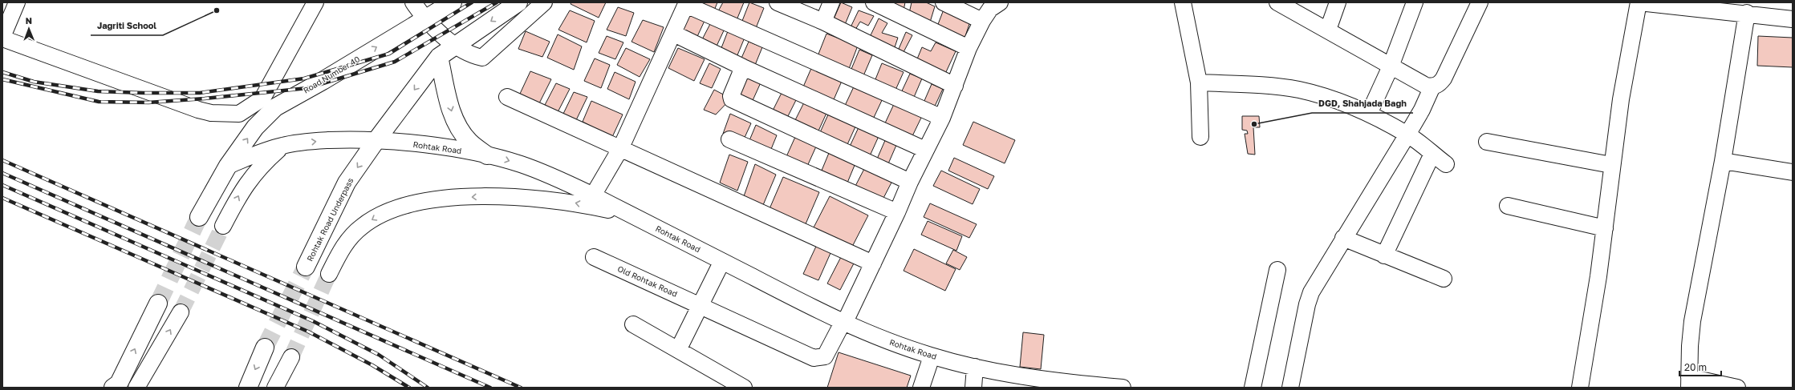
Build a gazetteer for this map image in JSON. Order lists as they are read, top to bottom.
{
  "streets": {
    "main road": ["Road Number 40", "Rohtak Road Underpass"],
    "street": ["Rohtak Road", "Old Rohtak Road"]
  },
  "crossings": [
    ["Road Number 40", "Rohtak Road"],
    ["Rohtak Road", "Rohtak Road Underpass"],
    ["Rohtak Road", "Old Rohtak Road"]
  ],
  "places": ["Jagriti School", "DGD, Shahjada Bagh"],
  "scale_bar": "20 m",
  "north": "top"
}
